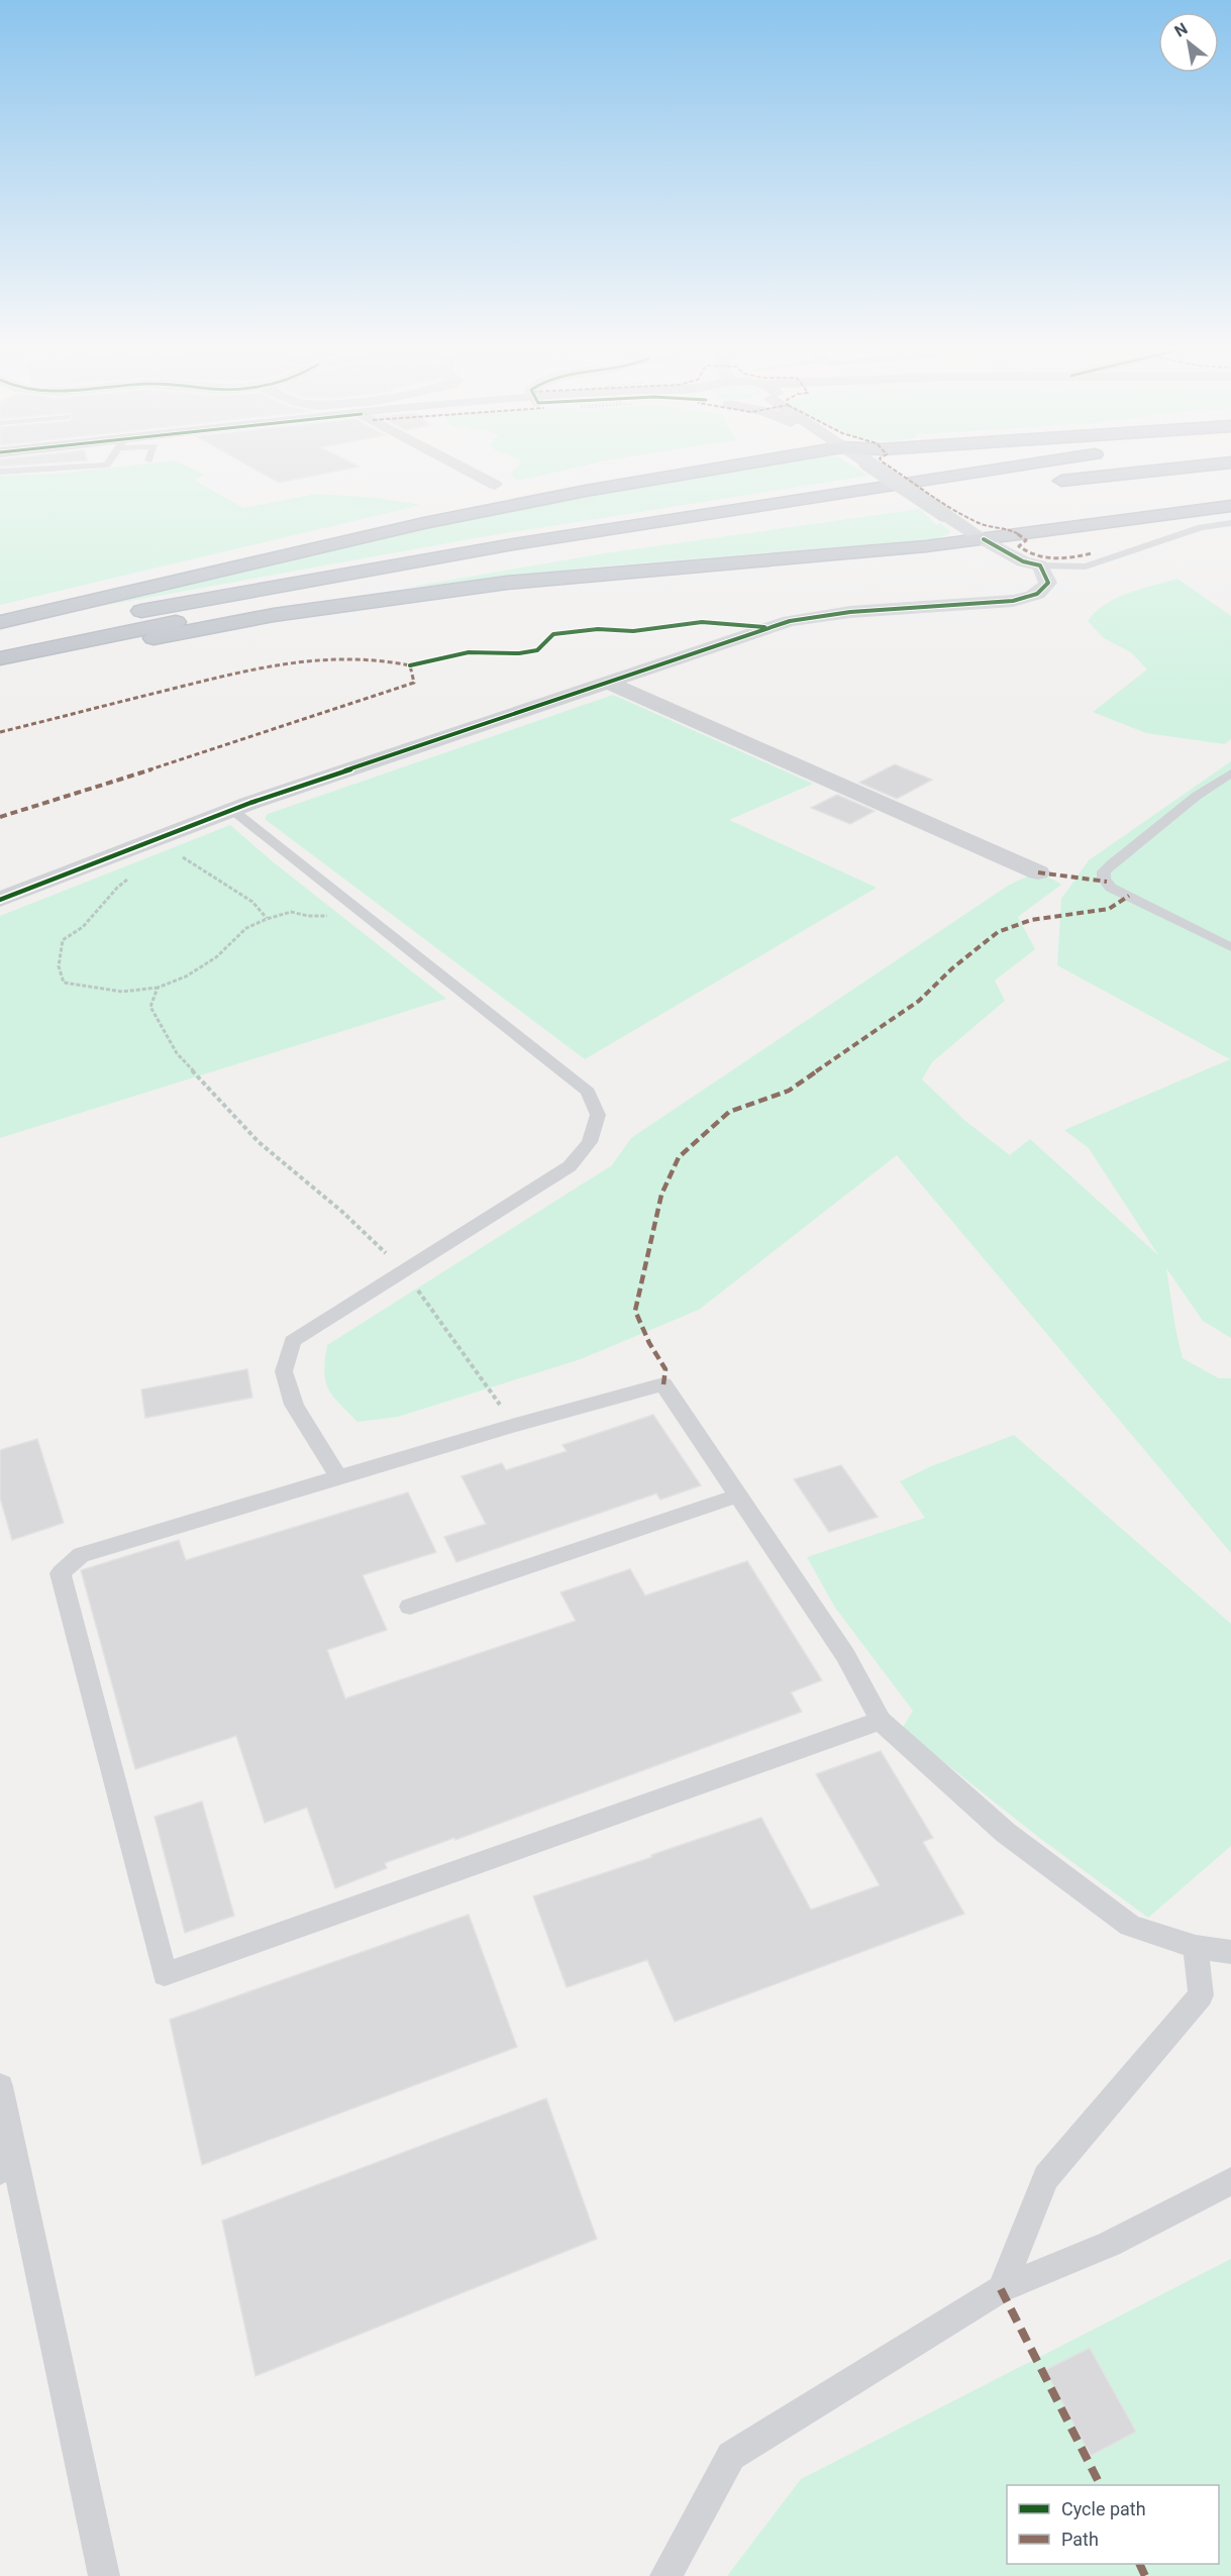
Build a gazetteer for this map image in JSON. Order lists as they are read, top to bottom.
{
  "legend": ["Cycle path", "Path"],
  "north": "top left"
}
